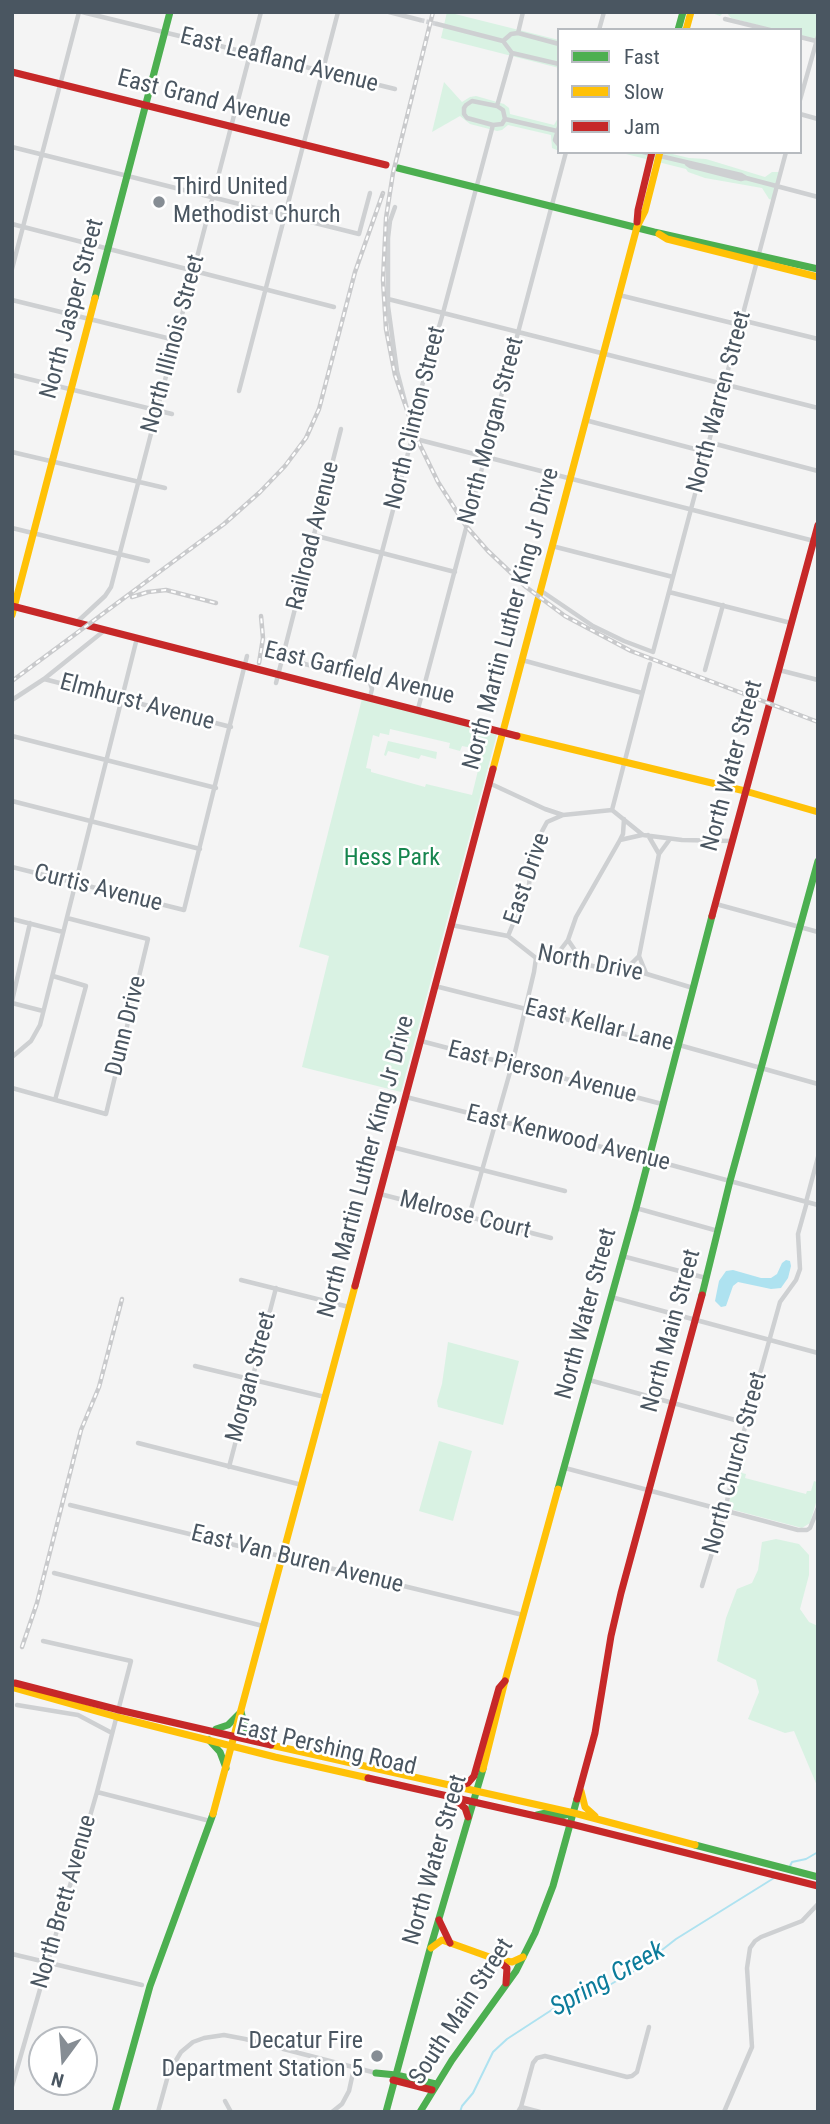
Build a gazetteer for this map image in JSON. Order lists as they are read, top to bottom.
{
  "streets": {
    "main road": [
      "East Grand Avenue",
      "North Jasper Street",
      "North Martin Luther King Jr Drive",
      "East Garfield Avenue",
      "North Water Street",
      "North Main Street",
      "East Pershing Road",
      "South Main Street"
    ],
    "street": [
      "East Leafland Avenue",
      "North Illinois Street",
      "North Warren Street",
      "North Clinton Street",
      "North Morgan Street",
      "Railroad Avenue",
      "Elmhurst Avenue",
      "East Drive",
      "Curtis Avenue",
      "North Drive",
      "Dunn Drive",
      "East Kellar Lane",
      "East Pierson Avenue",
      "East Kenwood Avenue",
      "Melrose Court",
      "Morgan Street",
      "North Church Street",
      "East Van Buren Avenue",
      "North Brett Avenue"
    ]
  },
  "crossings": [
    ["East Leafland Avenue", "North Jasper Street"],
    ["East Leafland Avenue", "North Illinois Street"],
    ["East Grand Avenue", "North Jasper Street"],
    ["East Grand Avenue", "North Illinois Street"],
    ["North Jasper Street", "East Garfield Avenue"],
    ["North Illinois Street", "East Garfield Avenue"],
    ["North Warren Street", "North Martin Luther King Jr Drive"],
    ["North Morgan Street", "East Garfield Avenue"],
    ["North Martin Luther King Jr Drive", "East Garfield Avenue"],
    ["North Martin Luther King Jr Drive", "North Drive"],
    ["North Martin Luther King Jr Drive", "East Kellar Lane"],
    ["North Martin Luther King Jr Drive", "East Pierson Avenue"],
    ["North Martin Luther King Jr Drive", "East Kenwood Avenue"],
    ["North Martin Luther King Jr Drive", "Melrose Court"],
    ["North Martin Luther King Jr Drive", "East Van Buren Avenue"],
    ["North Martin Luther King Jr Drive", "East Pershing Road"],
    ["East Garfield Avenue", "North Water Street"],
    ["North Water Street", "North Drive"],
    ["North Water Street", "East Kellar Lane"],
    ["North Water Street", "East Pierson Avenue"],
    ["North Water Street", "East Kenwood Avenue"],
    ["North Water Street", "East Van Buren Avenue"],
    ["North Water Street", "East Pershing Road"],
    ["East Drive", "North Drive"],
    ["East Kellar Lane", "North Main Street"],
    ["East Kenwood Avenue", "North Main Street"],
    ["East Kenwood Avenue", "North Church Street"],
    ["North Main Street", "South Main Street"],
    ["East Pershing Road", "North Brett Avenue"],
    ["East Pershing Road", "South Main Street"]
  ],
  "water": ["Spring Creek"],
  "parks": ["Hess Park"],
  "places": ["Third United Methodist Church", "Decatur Fire Department Station 5"],
  "legend": ["Fast", "Slow", "Jam"],
  "north": "bottom"
}
